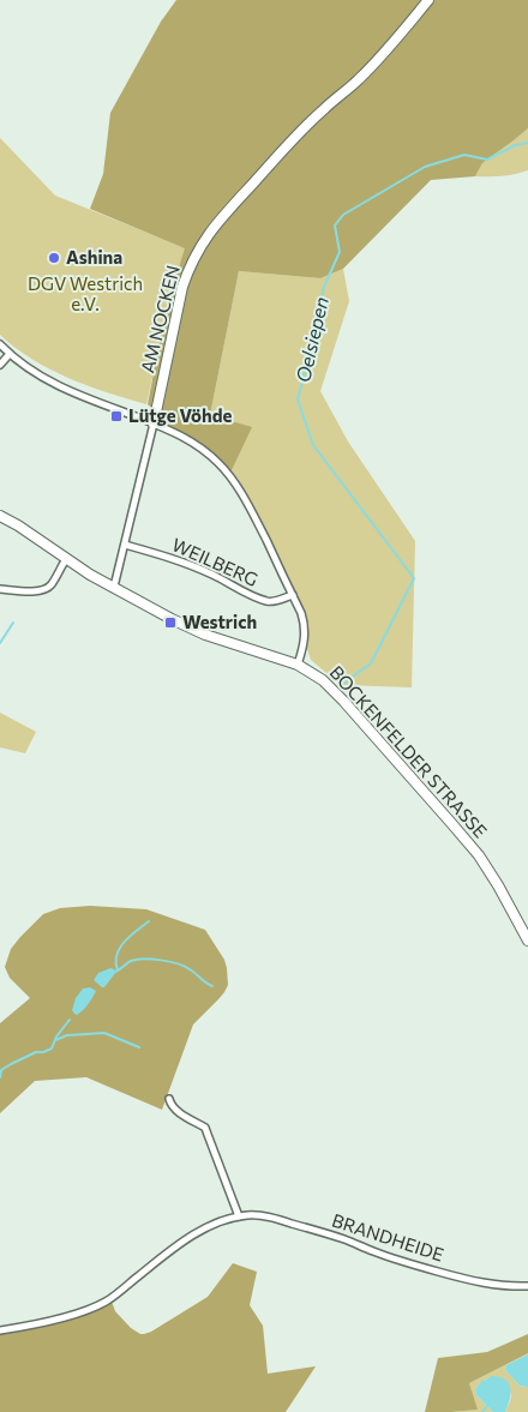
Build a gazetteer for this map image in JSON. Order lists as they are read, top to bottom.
{
  "streets": {
    "main road": ["AM NOCKEN", "BOCKENFELDER STRASSE"],
    "street": ["WEILBERG", "BRANDHEIDE"]
  },
  "crossings": [
    ["AM NOCKEN", "WEILBERG"],
    ["AM NOCKEN", "BOCKENFELDER STRASSE"]
  ],
  "water": ["Oelsiepen"],
  "parks": ["DGV Westrich e.V."],
  "places": {
    "other": ["Ashina"],
    "transit": ["Lütge Vöhde", "Westrich"]
  }
}
